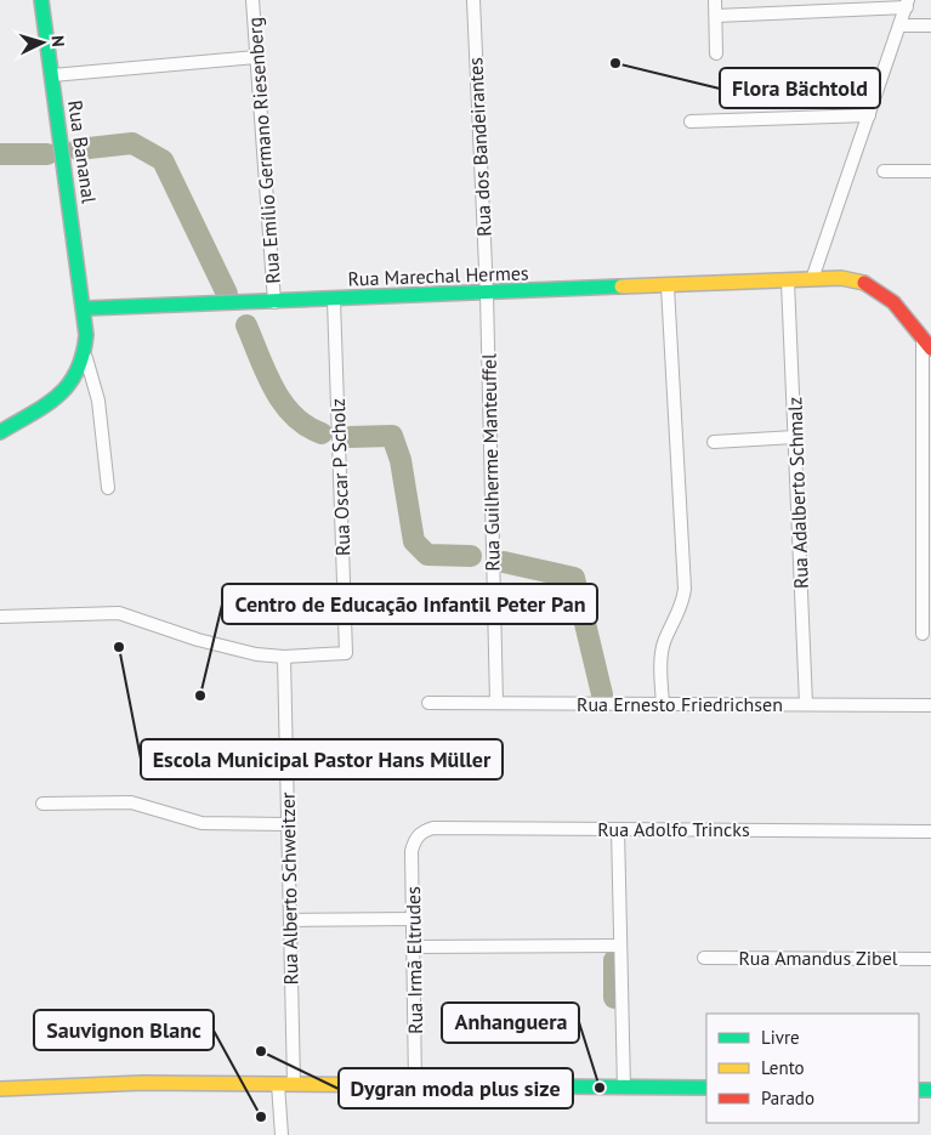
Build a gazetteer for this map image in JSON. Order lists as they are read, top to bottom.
{
  "streets": {
    "street": [
      "Rua dos Bandeirantes",
      "Rua Emílio Germano Riesenberg",
      "Rua Bananal",
      "Rua Marechal Hermes",
      "Rua Guilherme Manteuffel",
      "Rua Oscar P Scholz",
      "Rua Adalberto Schmalz",
      "Rua Ernesto Friedrichsen",
      "Rua Adolfo Trincks",
      "Rua Alberto Schweitzer",
      "Rua Amandus Zibel",
      "Rua Irmã Eltrudes"
    ]
  },
  "crossings": [
    ["Rua dos Bandeirantes", "Rua Marechal Hermes"],
    ["Rua dos Bandeirantes", "Rua Guilherme Manteuffel"],
    ["Rua Emílio Germano Riesenberg", "Rua Marechal Hermes"],
    ["Rua Bananal", "Rua Marechal Hermes"],
    ["Rua Marechal Hermes", "Rua Guilherme Manteuffel"],
    ["Rua Marechal Hermes", "Rua Oscar P Scholz"],
    ["Rua Marechal Hermes", "Rua Adalberto Schmalz"],
    ["Rua Guilherme Manteuffel", "Rua Ernesto Friedrichsen"],
    ["Rua Oscar P Scholz", "Rua Alberto Schweitzer"],
    ["Rua Adalberto Schmalz", "Rua Ernesto Friedrichsen"],
    ["Rua Adolfo Trincks", "Rua Irmã Eltrudes"]
  ],
  "places": [
    "Flora Bächtold",
    "Escola Municipal Pastor Hans Müller",
    "Centro de Educação Infantil Peter Pan",
    "Dygran moda plus size",
    "Anhanguera",
    "Sauvignon Blanc"
  ],
  "legend": ["Livre", "Lento", "Parado"],
  "north": "right"
}
